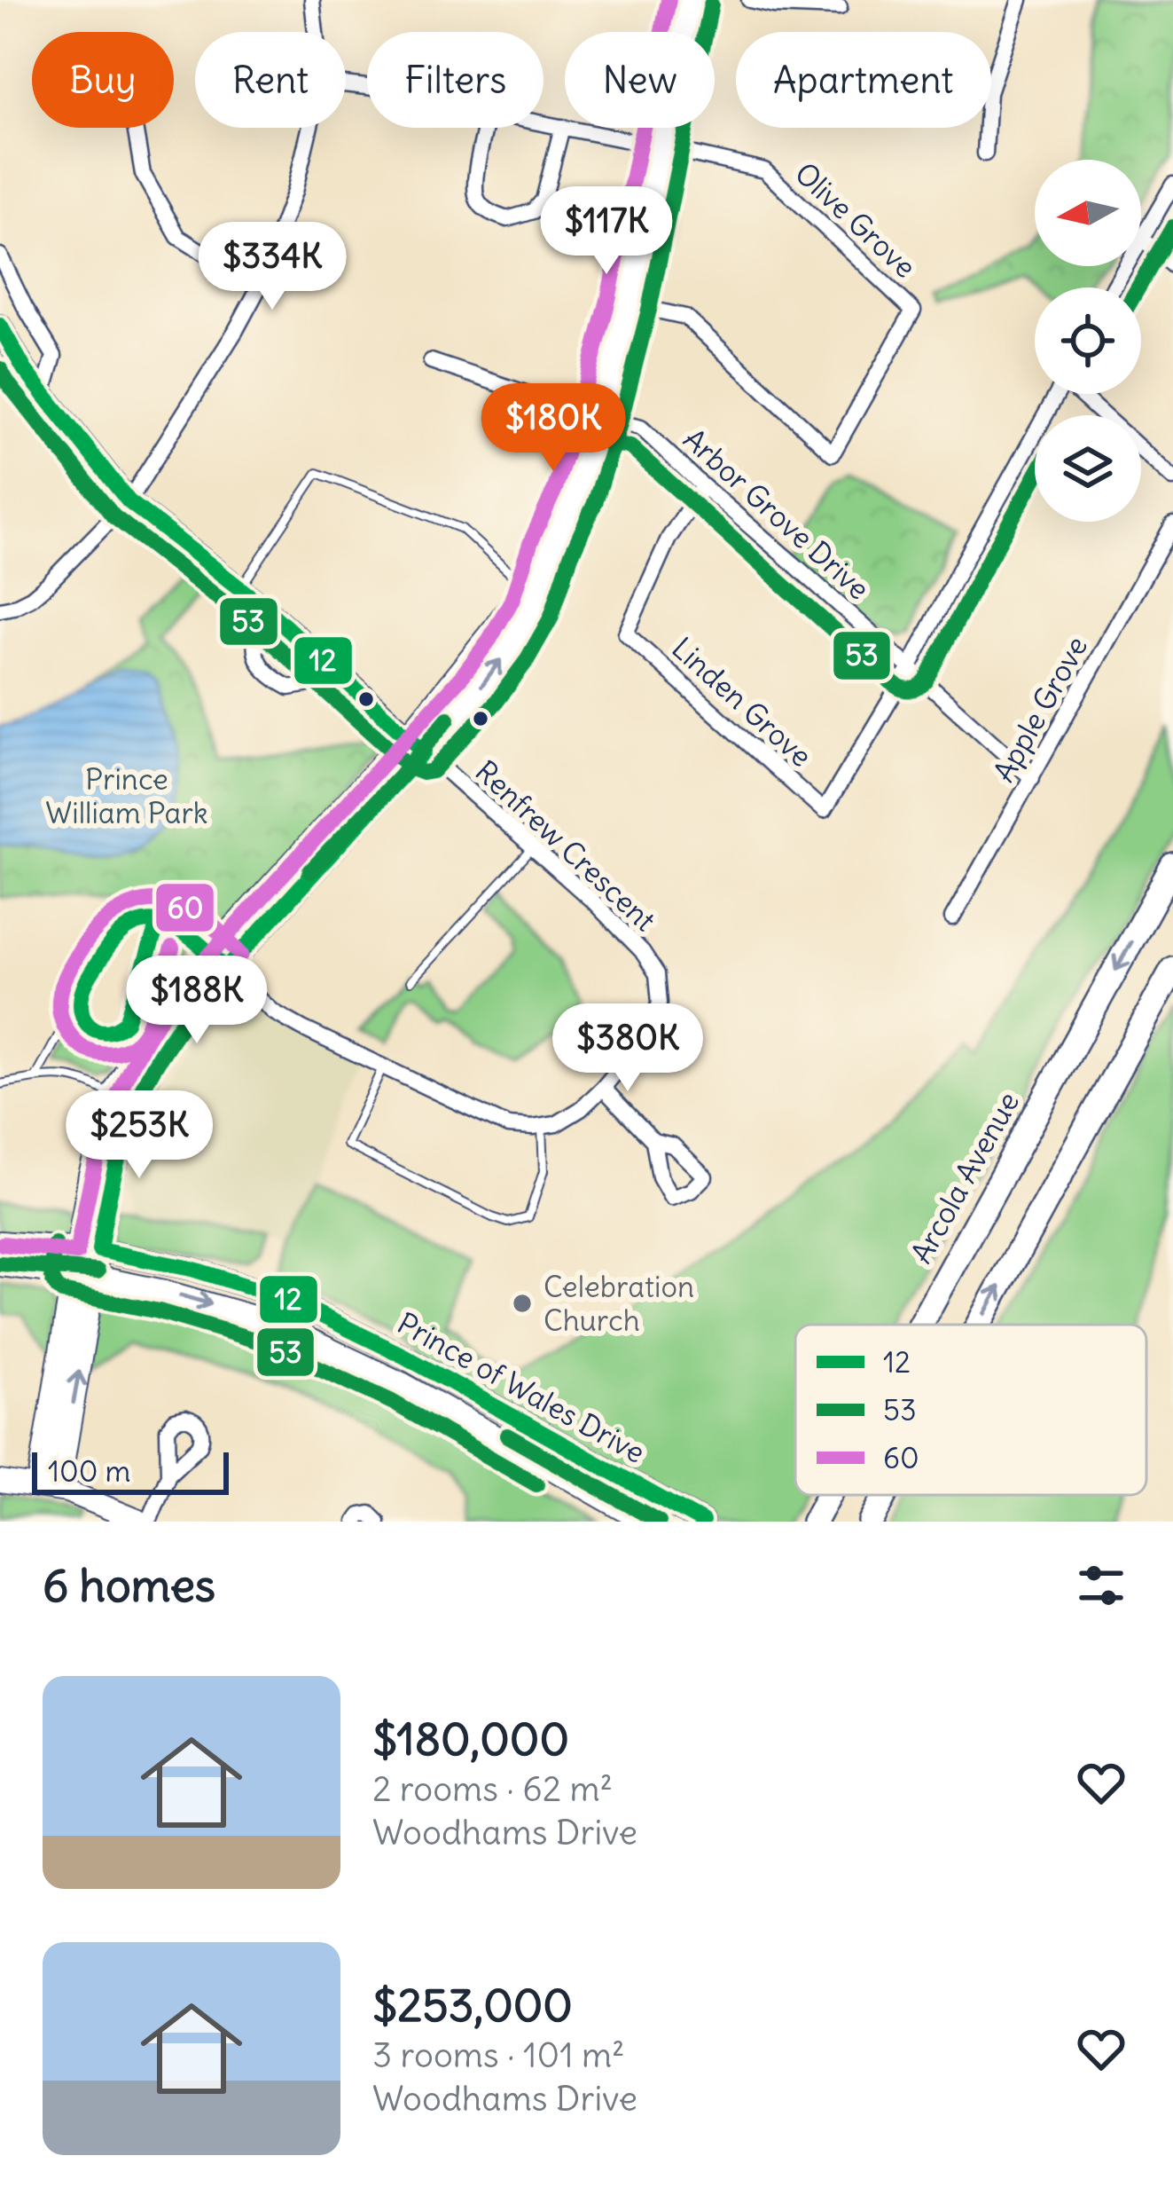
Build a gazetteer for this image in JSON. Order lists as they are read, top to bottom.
{
  "streets": {
    "main road": ["Arcola Avenue"],
    "street": [
      "Olive Grove",
      "Arbor Grove Drive",
      "Linden Grove",
      "Apple Grove",
      "Renfrew Crescent",
      "Prince of Wales Drive"
    ]
  },
  "crossings": [
    ["Arbor Grove Drive", "Linden Grove"],
    ["Arbor Grove Drive", "Apple Grove"]
  ],
  "parks": ["Prince William Park"],
  "places": ["Celebration Church"],
  "lines": ["transit line 60", "transit line 53", "transit line 12"],
  "legend": ["12", "53", "60"],
  "scale_bar": "100 m",
  "north": "left",
  "page": {
    "chip": [
      "Buy",
      "Rent",
      "Filters",
      "New",
      "Apartment"
    ],
    "price": [
      "$117K",
      "$334K",
      "$180K",
      "$188K",
      "$380K",
      "$253K"
    ],
    "scale": "100 m",
    "heading": "6 homes",
    "list": [
      {
        "name": "$180,000",
        "note": "2 rooms · 62 m² · Woodhams Drive"
      },
      {
        "name": "$253,000",
        "note": "3 rooms · 101 m² · Woodhams Drive"
      }
    ]
  }
}
